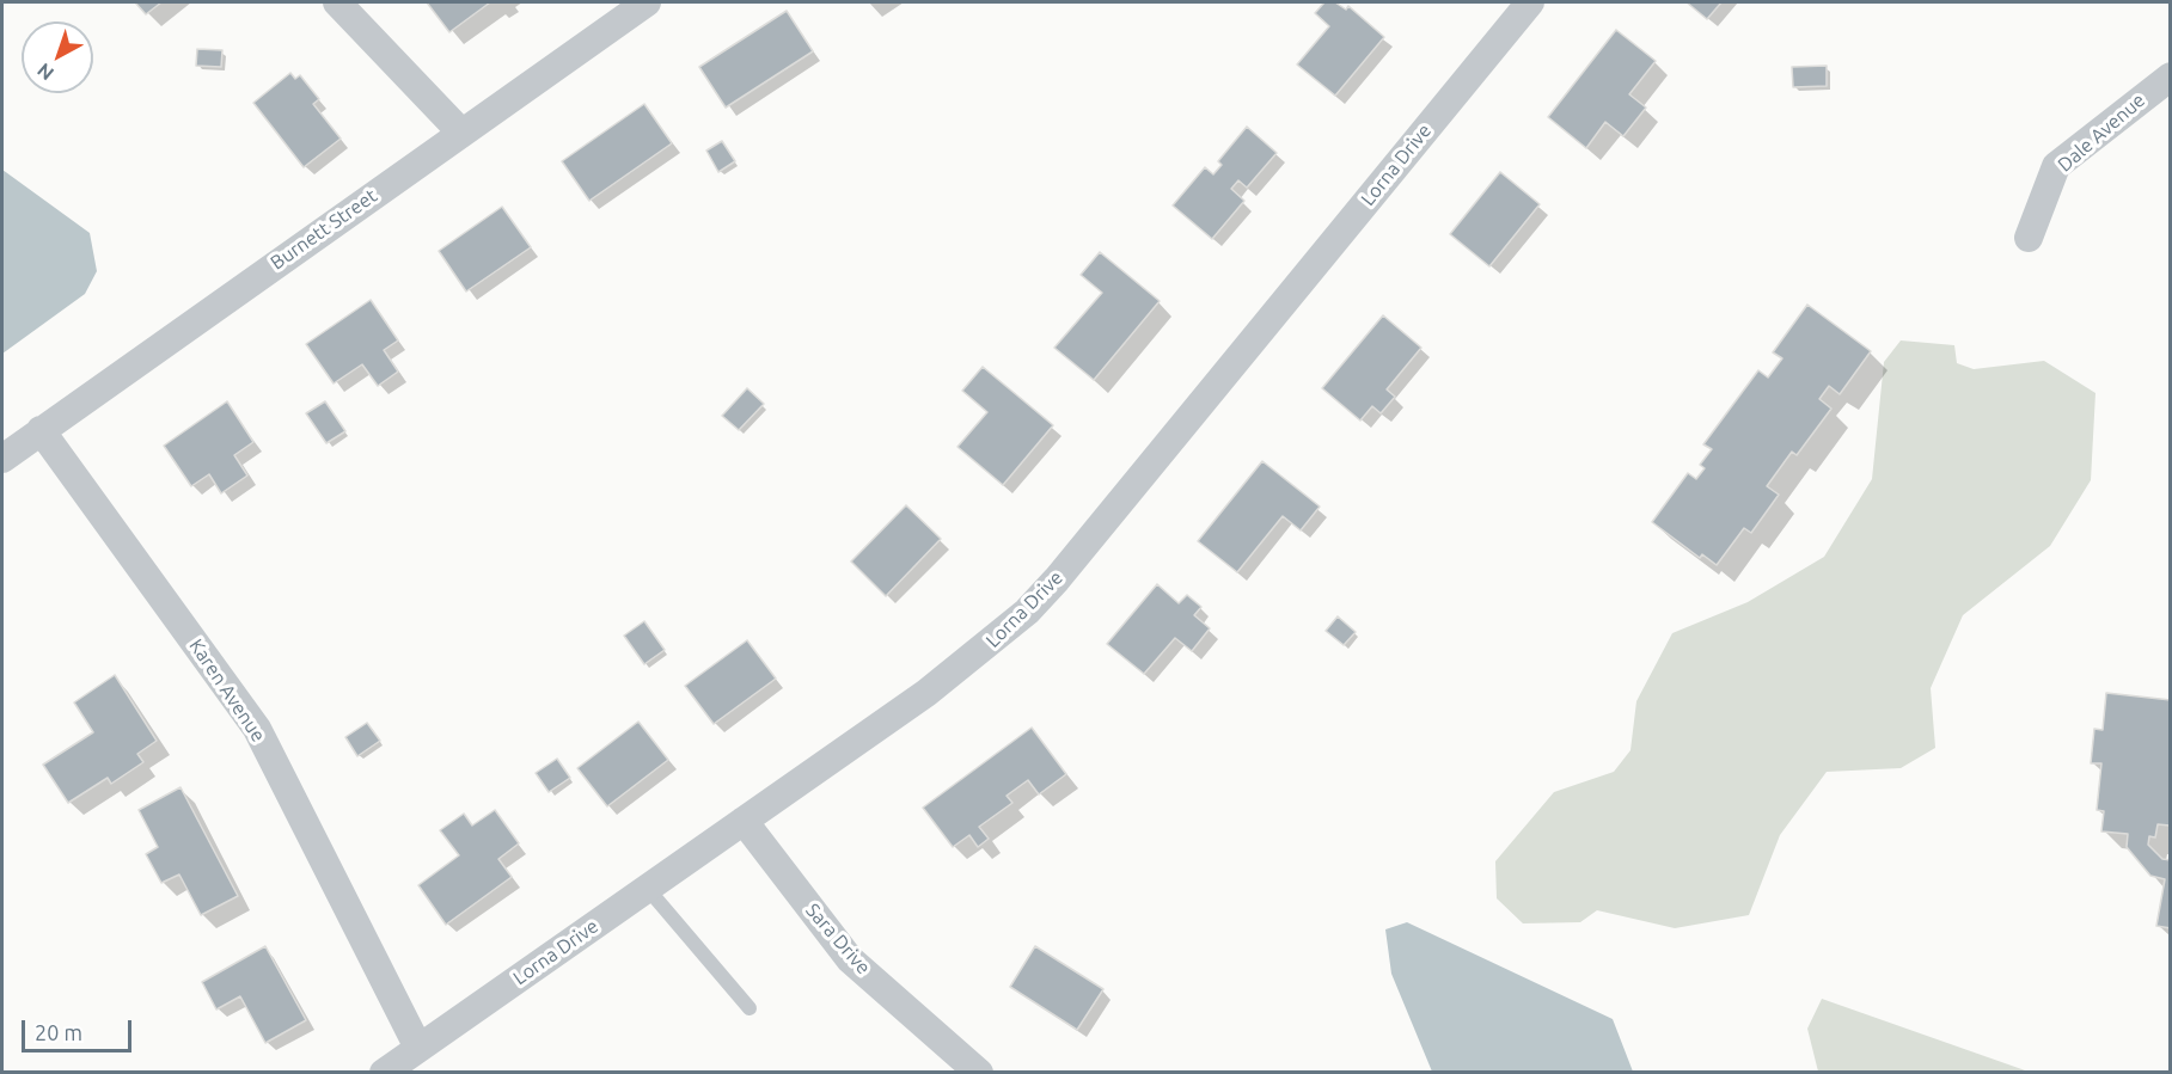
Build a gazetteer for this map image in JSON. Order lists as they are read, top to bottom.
{
  "streets": {
    "street": [
      "Dale Avenue",
      "Lorna Drive",
      "Burnett Street",
      "Karen Avenue",
      "Sara Drive"
    ]
  },
  "crossings": [
    ["Lorna Drive", "Karen Avenue"],
    ["Lorna Drive", "Sara Drive"],
    ["Burnett Street", "Karen Avenue"]
  ],
  "scale_bar": "20 m",
  "north": "bottom left"
}
